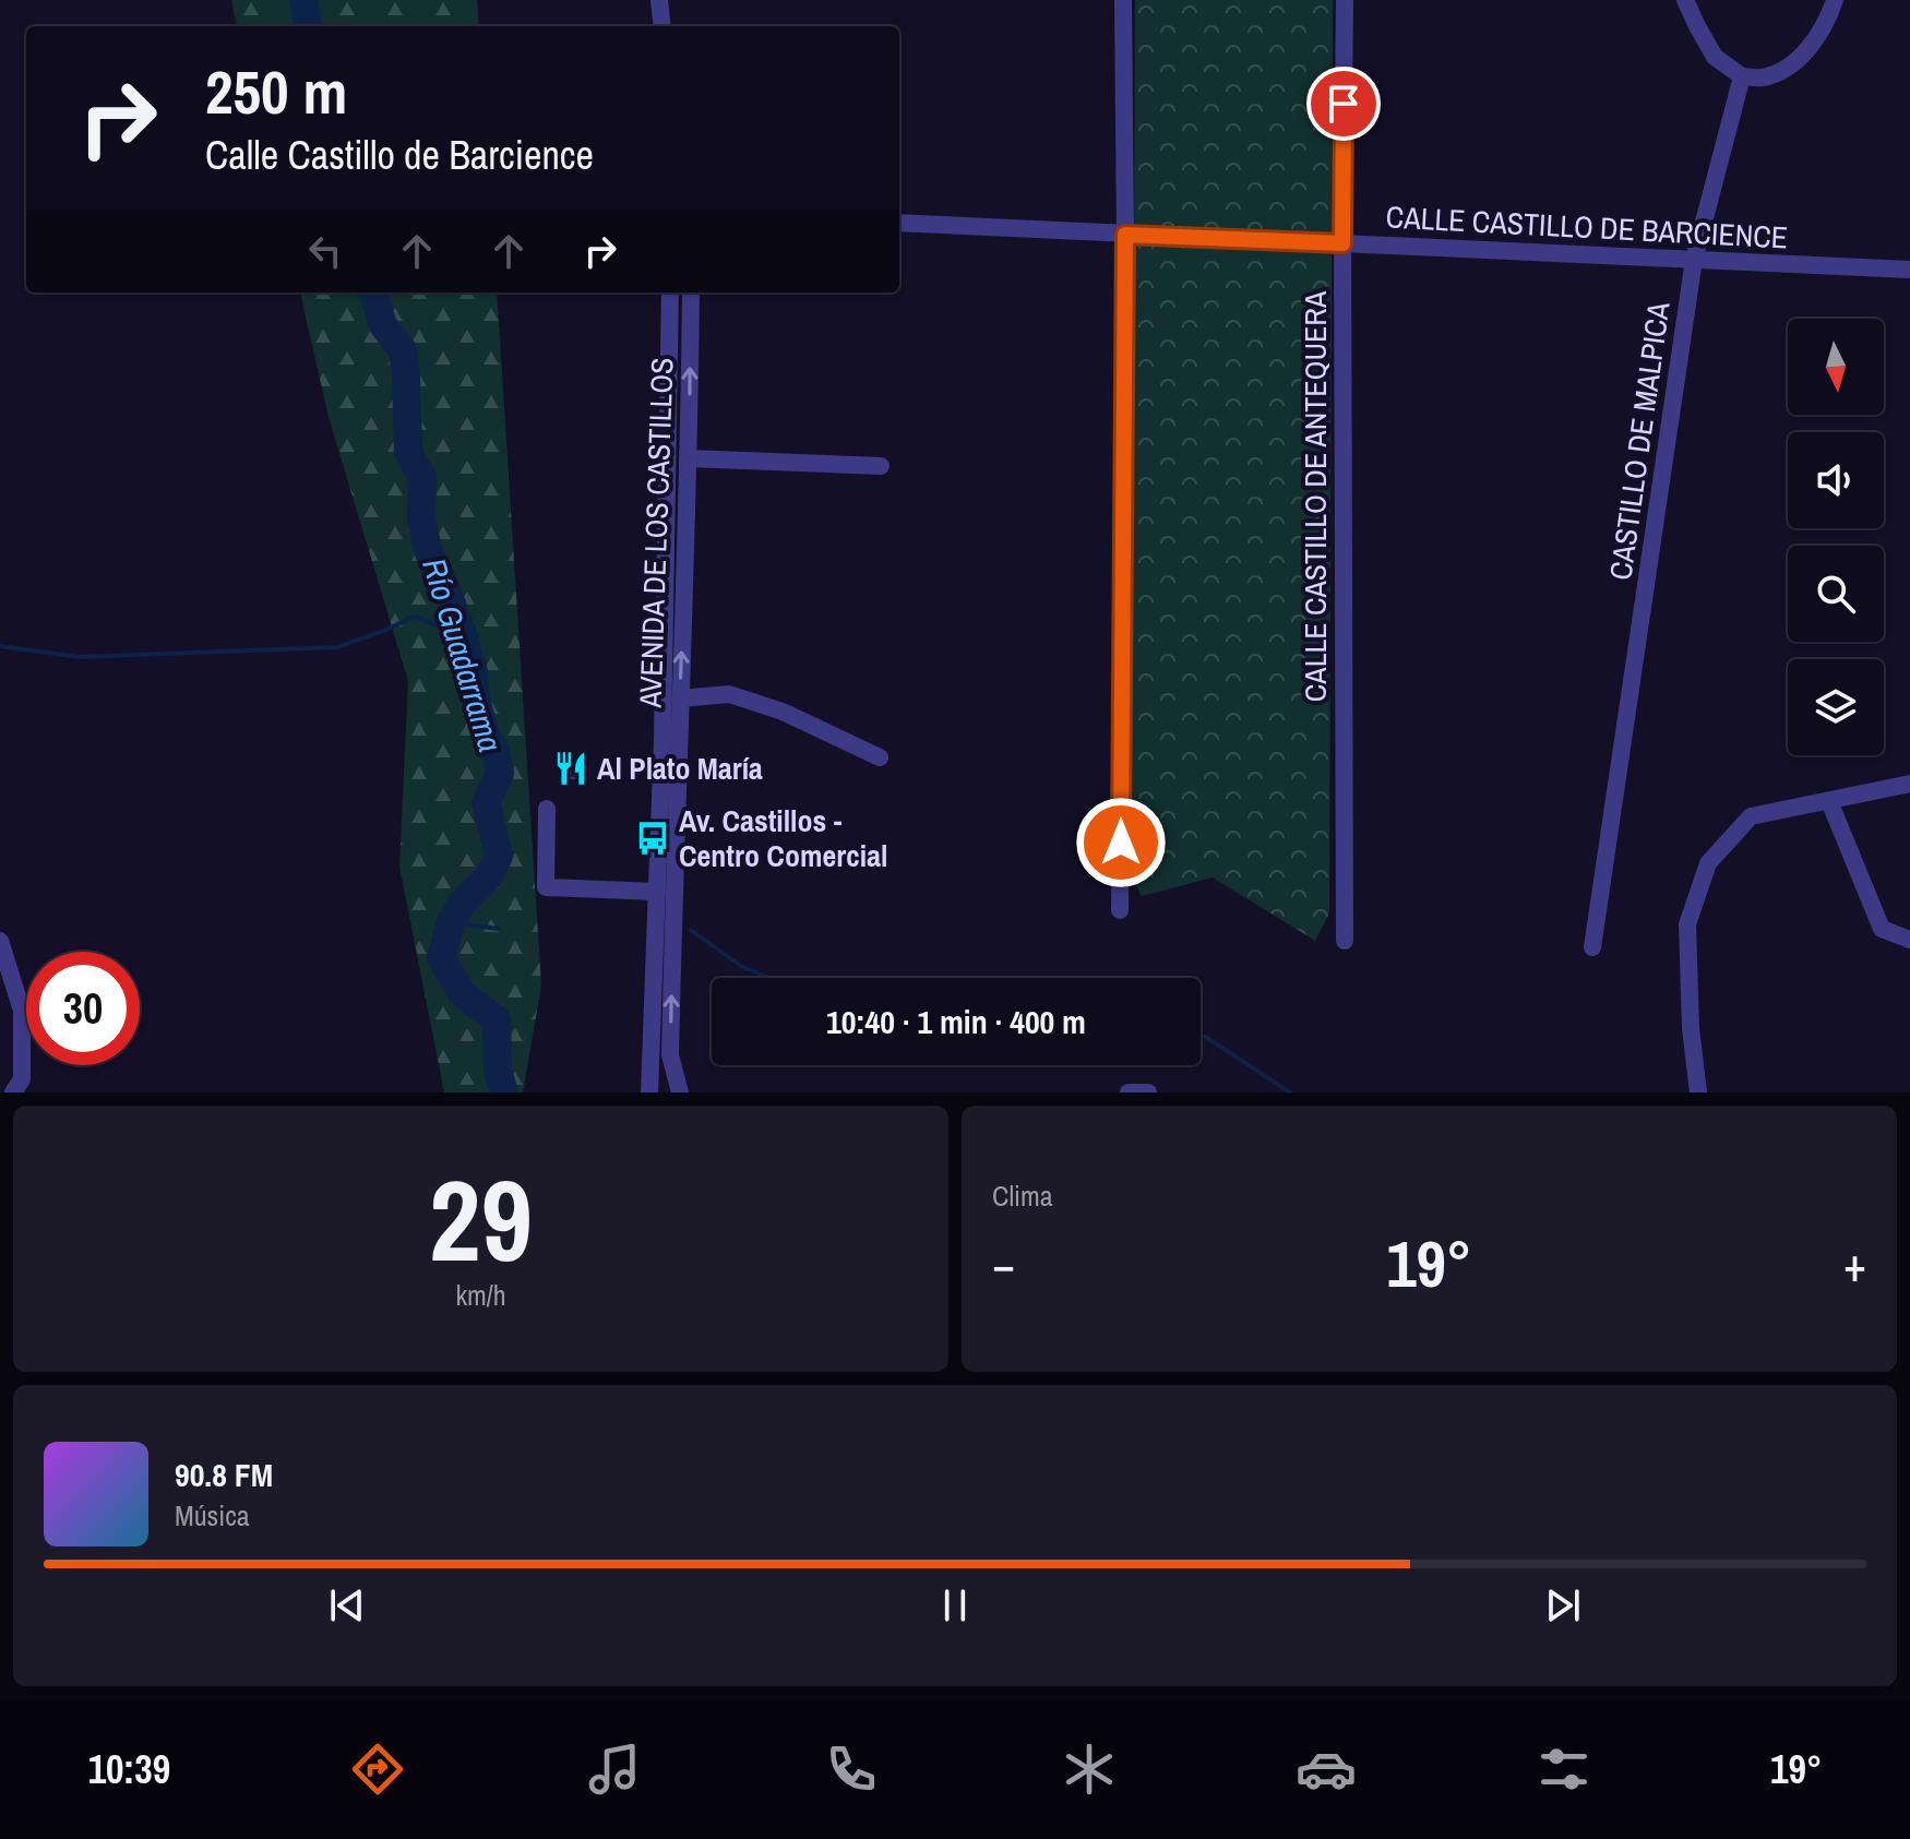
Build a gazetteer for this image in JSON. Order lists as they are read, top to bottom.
{
  "streets": {
    "street": [
      "CALLE CASTILLO DE BARCIENCE",
      "CASTILLO DE MALPICA",
      "CALLE CASTILLO DE ANTEQUERA",
      "AVENIDA DE LOS CASTILLOS"
    ]
  },
  "crossings": [
    ["CALLE CASTILLO DE BARCIENCE", "CASTILLO DE MALPICA"],
    ["CALLE CASTILLO DE BARCIENCE", "CALLE CASTILLO DE ANTEQUERA"]
  ],
  "water": ["Río Guadarrama"],
  "places": {
    "restaurant": ["Al Plato María"],
    "bus stop": ["Av. Castillos - Centro Comercial"]
  },
  "north": "bottom",
  "page": {
    "turn": ["250 m", "Calle Castillo de Barcience"],
    "limit": "30",
    "trip": "10:40 · 1 min · 400 m",
    "tile": [
      ["29", "km/h"],
      "Clima"
    ],
    "heat": ["−", "19°", "+"],
    "song": ["90.8 FM", "Música"],
    "tabs": ["10:39", "19°"]
  }
}
